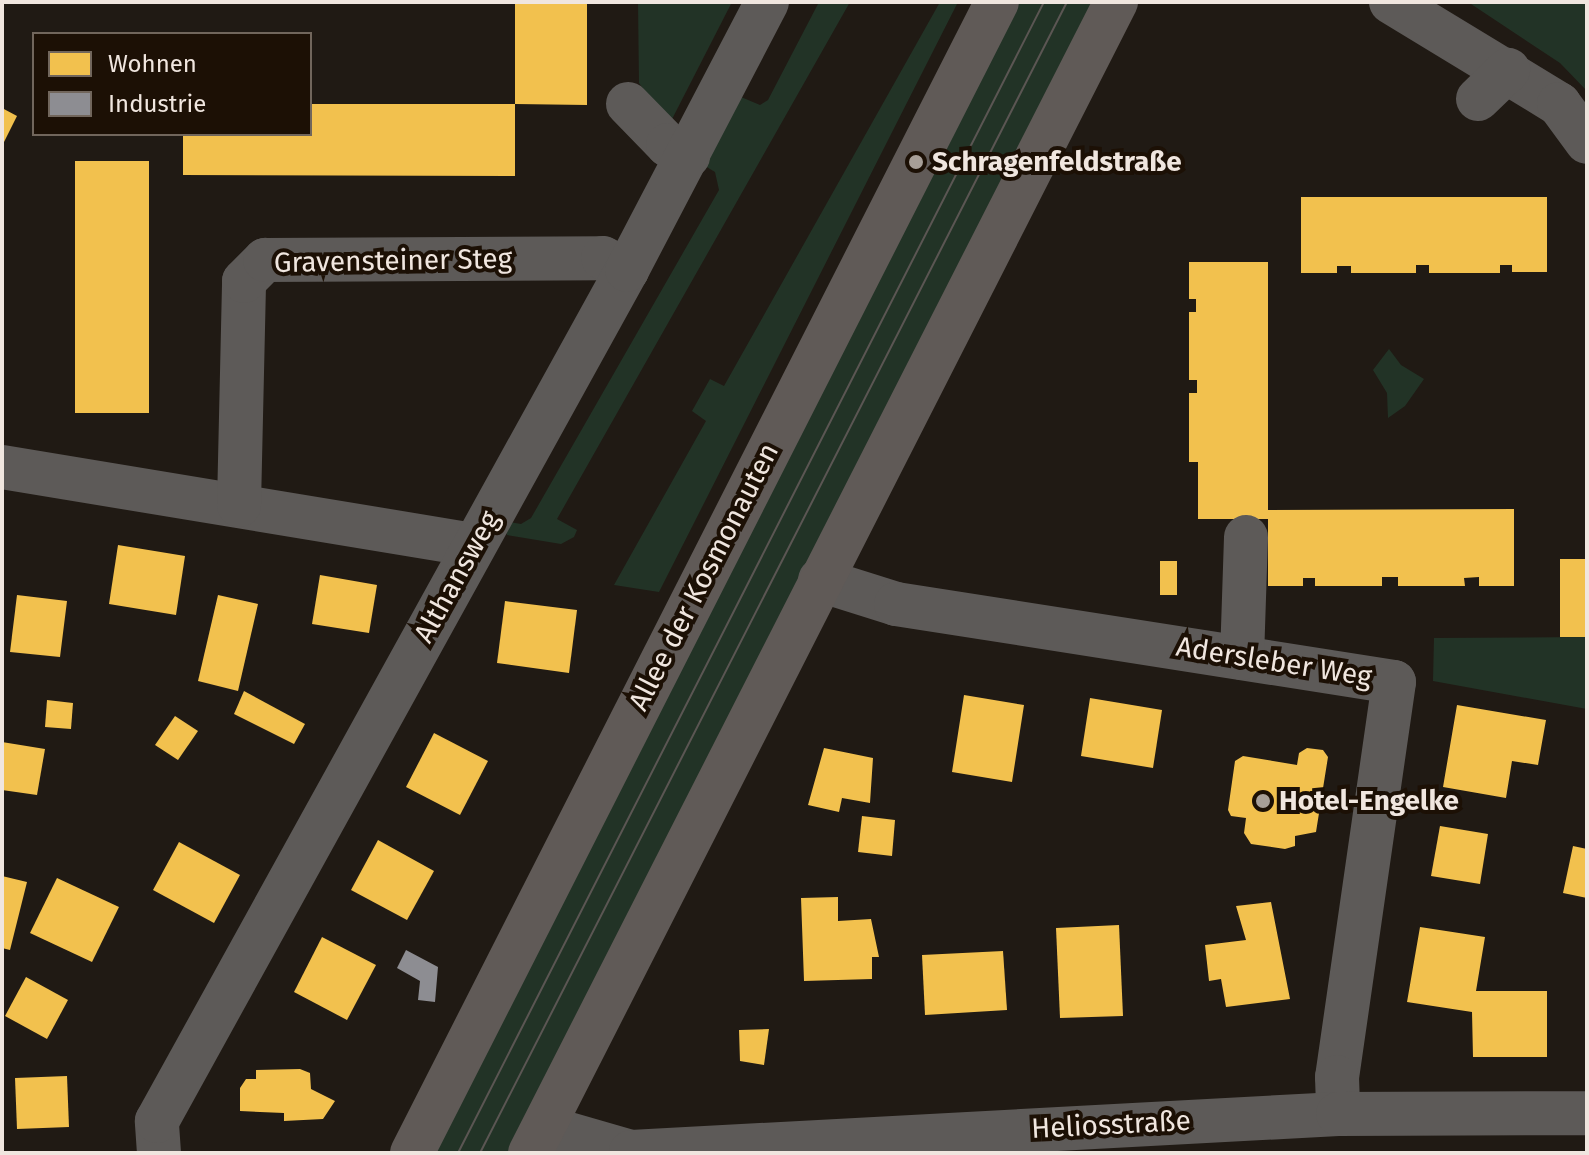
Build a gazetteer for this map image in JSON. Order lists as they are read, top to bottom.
{
  "streets": {
    "main road": ["Allee der Kosmonauten"],
    "street": [
      "Gravensteiner Steg",
      "Althansweg",
      "Adersleber Weg",
      "Heliosstraße"
    ]
  },
  "crossings": [
    ["Gravensteiner Steg", "Althansweg"],
    ["Adersleber Weg", "Heliosstraße"]
  ],
  "places": ["Schragenfeldstraße", "Hotel-Engelke"],
  "legend": ["Wohnen", "Industrie"]
}
